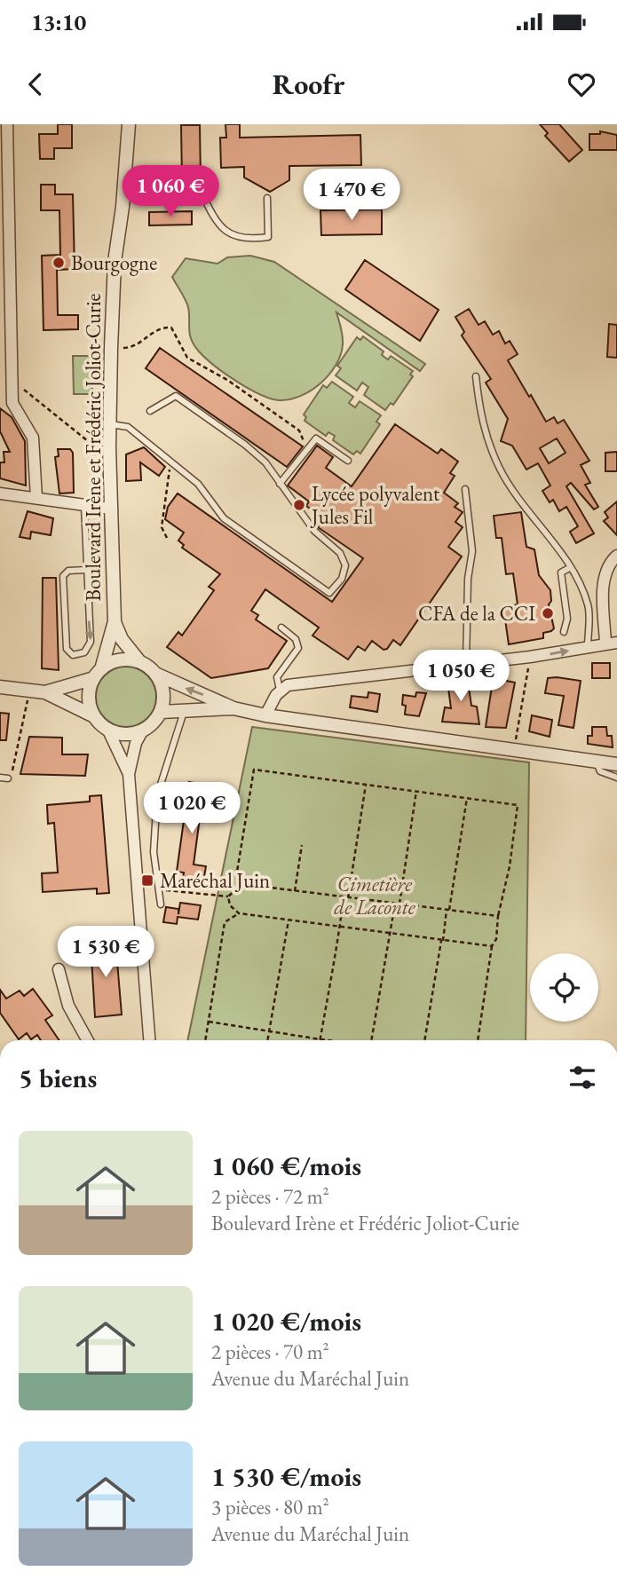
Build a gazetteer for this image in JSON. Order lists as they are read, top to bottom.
{
  "streets": {
    "street": ["Boulevard Irène et Frédéric Joliot-Curie"]
  },
  "parks": ["Cimetière de Laconte"],
  "places": {
    "other": ["Bourgogne", "Lycée polyvalent Jules Fil", "CFA de la CCI"],
    "transit": ["Maréchal Juin"]
  },
  "page": {
    "status": "13:10",
    "header": "Roofr",
    "price": [
      "1 060 €",
      "1 470 €",
      "1 050 €",
      "1 020 €",
      "1 530 €"
    ],
    "heading": "5 biens",
    "list": [
      {
        "name": "1 060 €/mois",
        "note": "2 pièces · 72 m² · Boulevard Irène et Frédéric Joliot-Curie"
      },
      {
        "name": "1 020 €/mois",
        "note": "2 pièces · 70 m² · Avenue du Maréchal Juin"
      },
      {
        "name": "1 530 €/mois",
        "note": "3 pièces · 80 m² · Avenue du Maréchal Juin"
      }
    ]
  }
}
